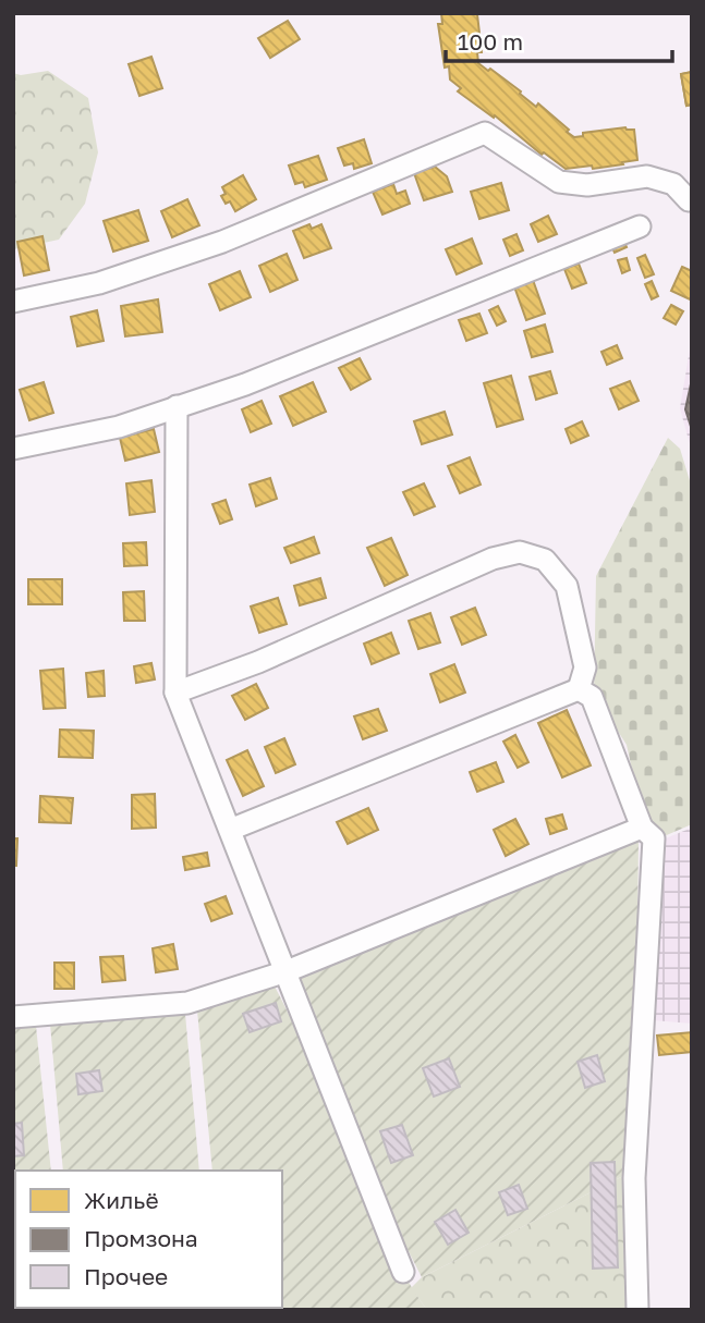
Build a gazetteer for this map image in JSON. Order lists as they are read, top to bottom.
{
  "legend": ["Жильё", "Промзона", "Прочее"],
  "scale_bar": "100 m"
}
